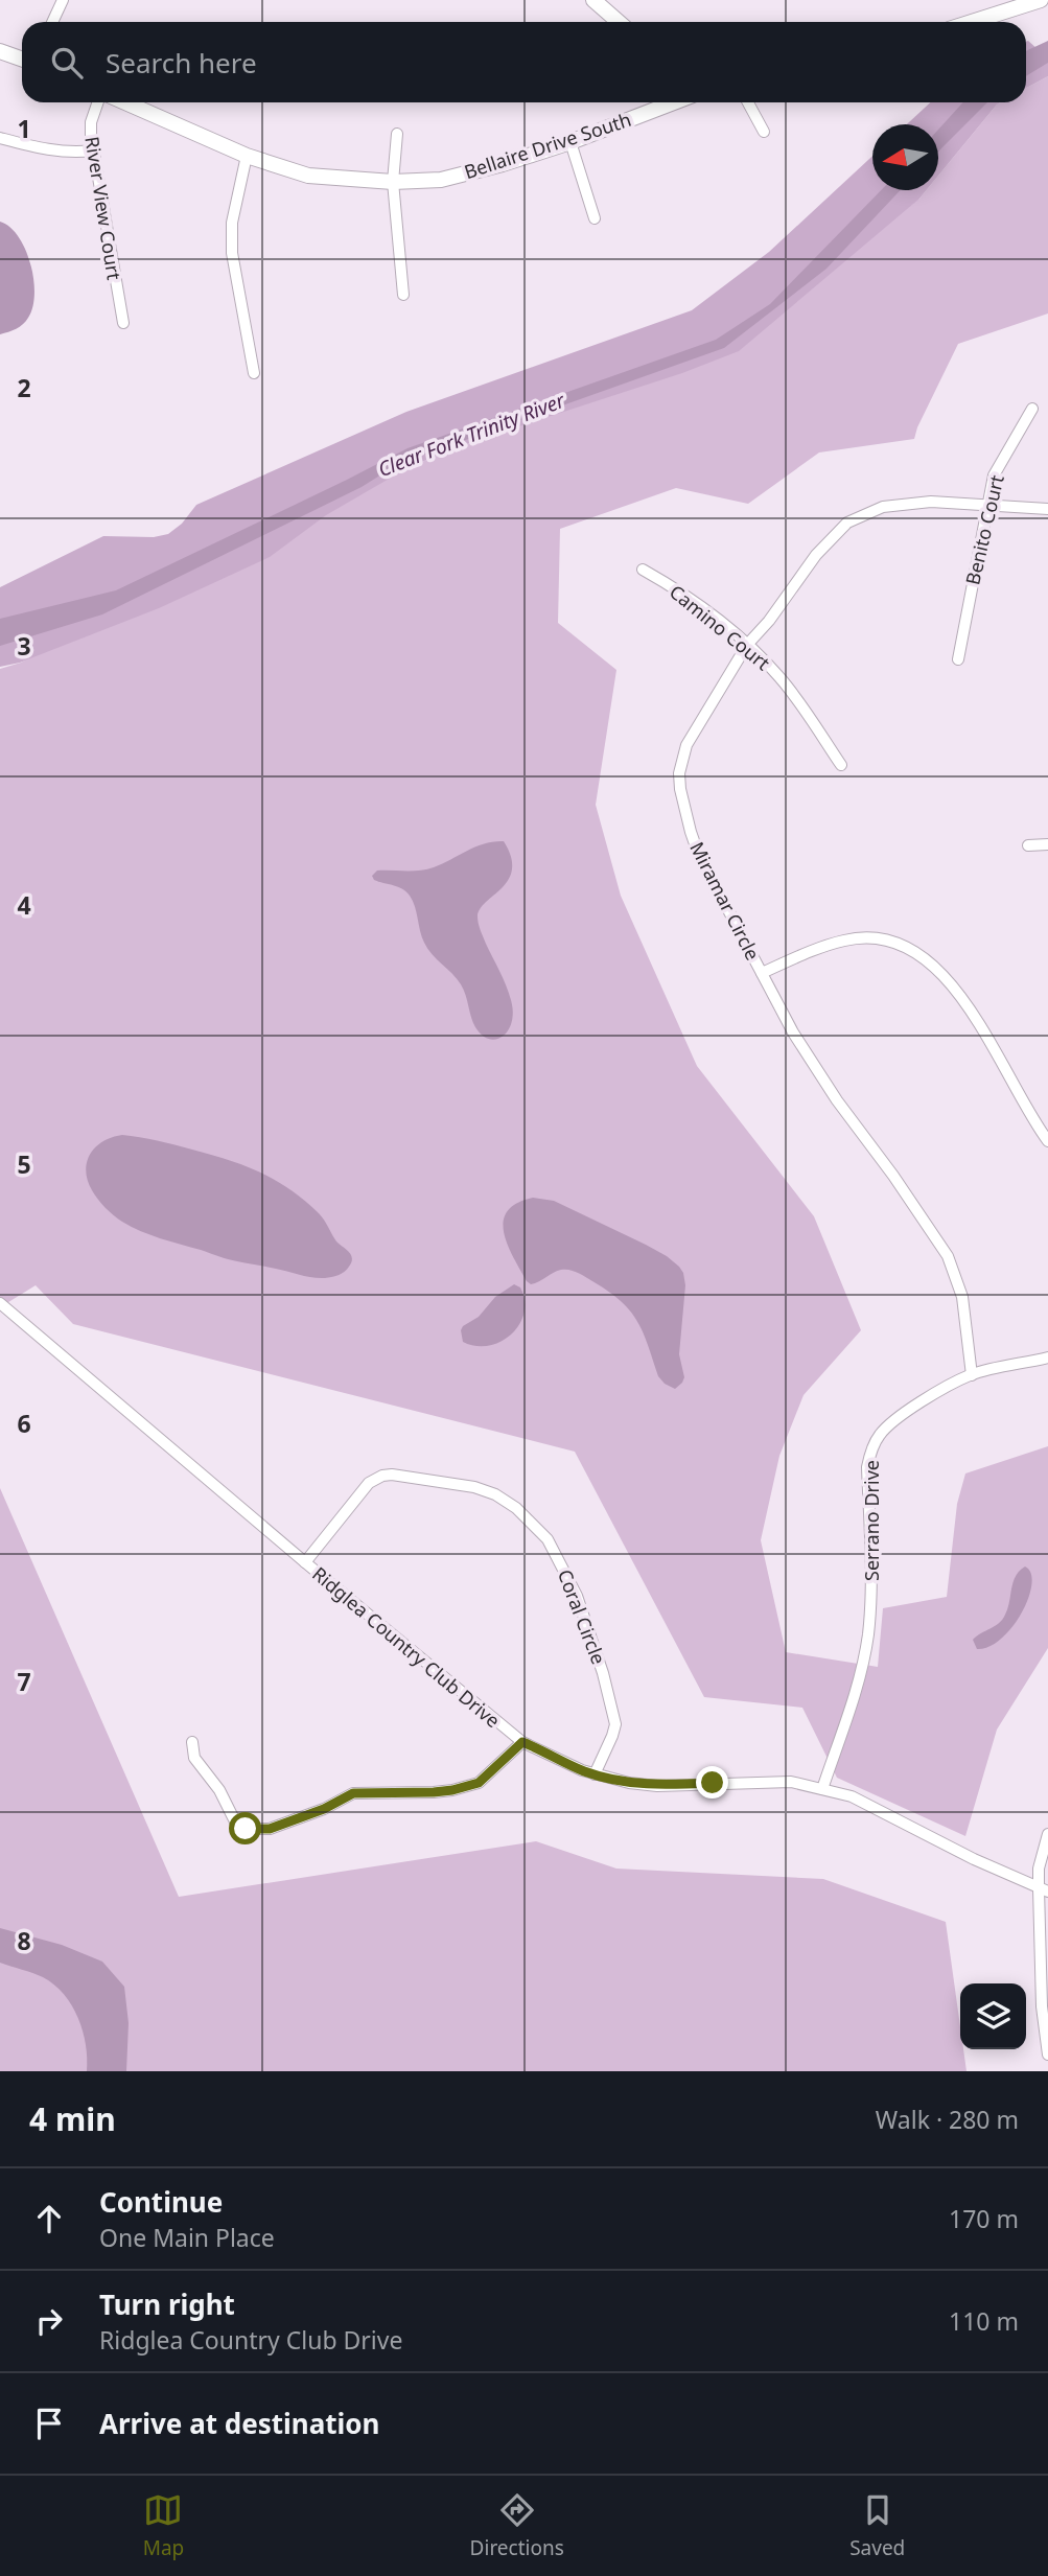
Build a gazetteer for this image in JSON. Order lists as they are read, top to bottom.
{
  "streets": {
    "street": [
      "Bellaire Drive South",
      "River View Court",
      "Benito Court",
      "Camino Court",
      "Miramar Circle",
      "Serrano Drive",
      "Coral Circle",
      "Ridglea Country Club Drive"
    ]
  },
  "crossings": [
    ["Benito Court", "Miramar Circle"],
    ["Camino Court", "Miramar Circle"],
    ["Miramar Circle", "Serrano Drive"],
    ["Serrano Drive", "Ridglea Country Club Drive"],
    ["Coral Circle", "Ridglea Country Club Drive"]
  ],
  "water": ["Clear Fork Trinity River"],
  "north": "left",
  "page": {
    "search": "Search here",
    "heading": ["4 min", "Walk · 280 m"],
    "list": [
      ["Continue", "One Main Place", "170 m"],
      ["Turn right", "Ridglea Country Club Drive", "110 m"],
      "Arrive at destination"
    ],
    "nav": ["Map", "Directions", "Saved"]
  },
  "grid": {
    "rows": [
      "1",
      "2",
      "3",
      "4",
      "5",
      "6",
      "7",
      "8"
    ]
  }
}
